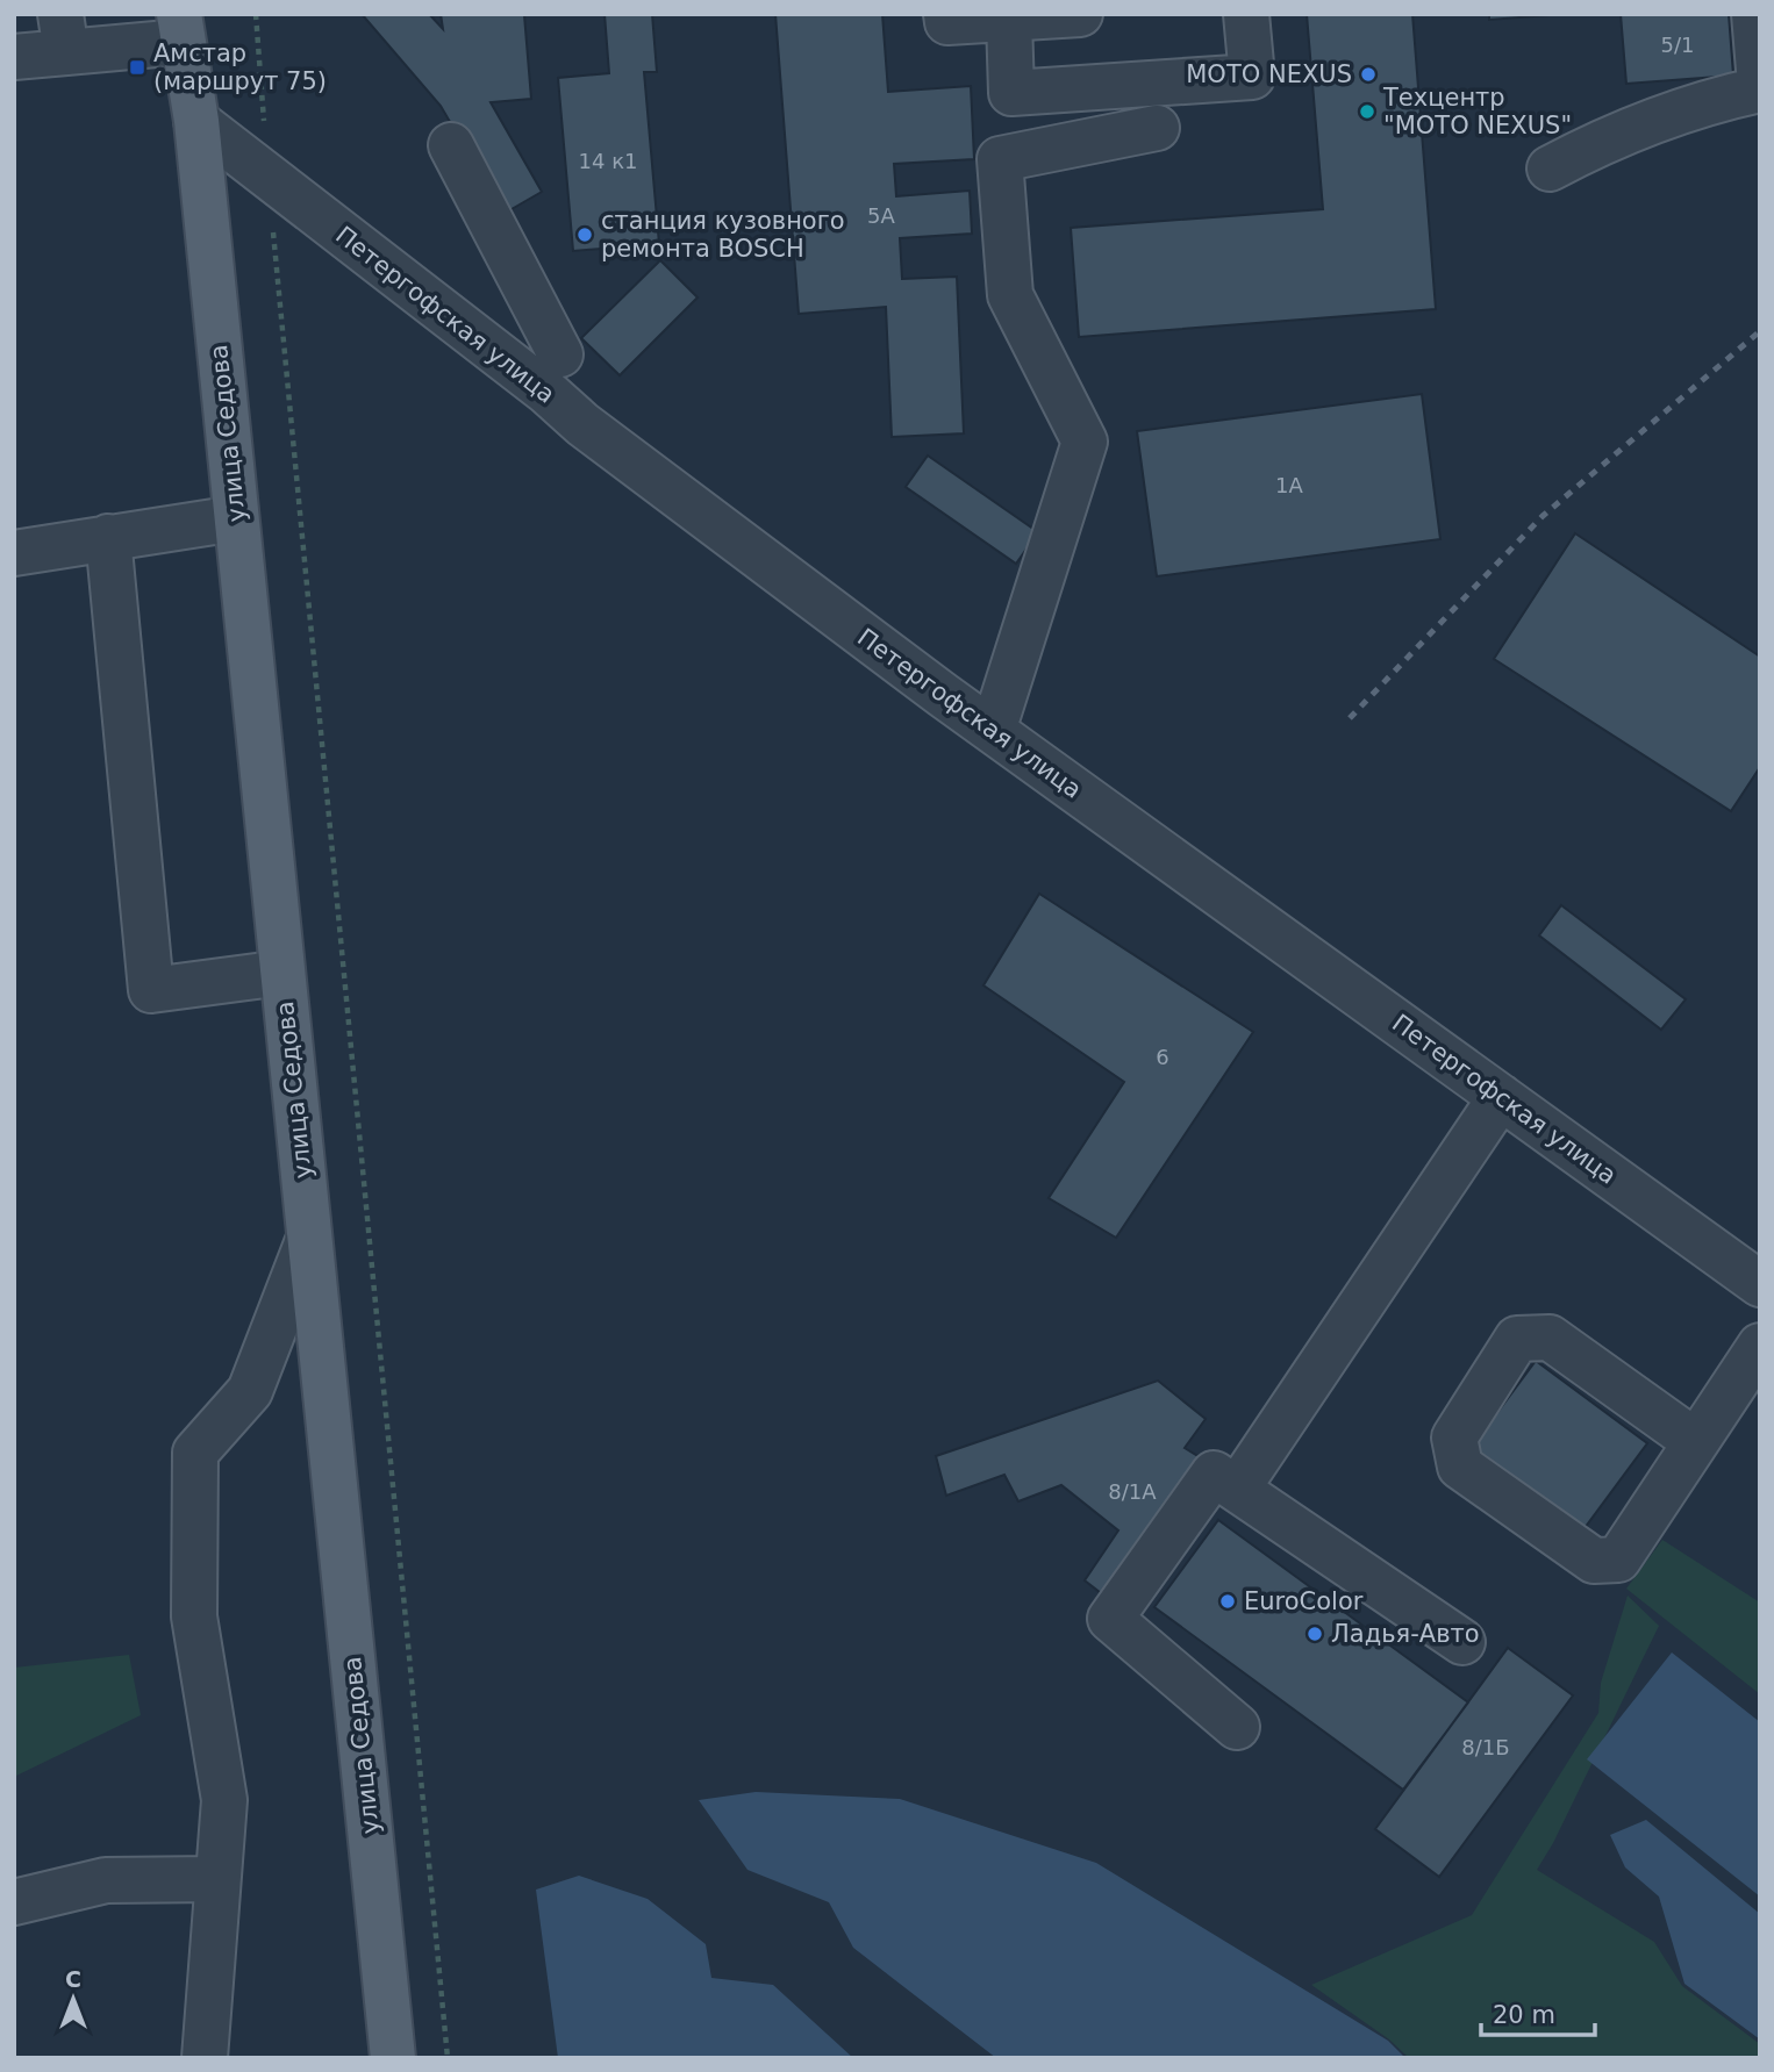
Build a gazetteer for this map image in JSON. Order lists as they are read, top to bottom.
{
  "streets": {
    "main road": ["улица Седова"],
    "street": ["Петергофская улица"]
  },
  "crossings": [
    ["Петергофская улица", "улица Седова"]
  ],
  "places": {
    "transit": ["Амстар (маршрут 75)"],
    "other": [
      "MOTO NEXUS",
      "Техцентр \"MOTO NEXUS\"",
      "станция кузовного ремонта BOSCH",
      "EuroColor",
      "Ладья-Авто"
    ]
  },
  "house_numbers": [
    "5/1",
    "14 к1",
    "5А",
    "1А",
    "6",
    "8/1А",
    "8/1Б"
  ],
  "scale_bar": "20 m",
  "north": "top"
}
